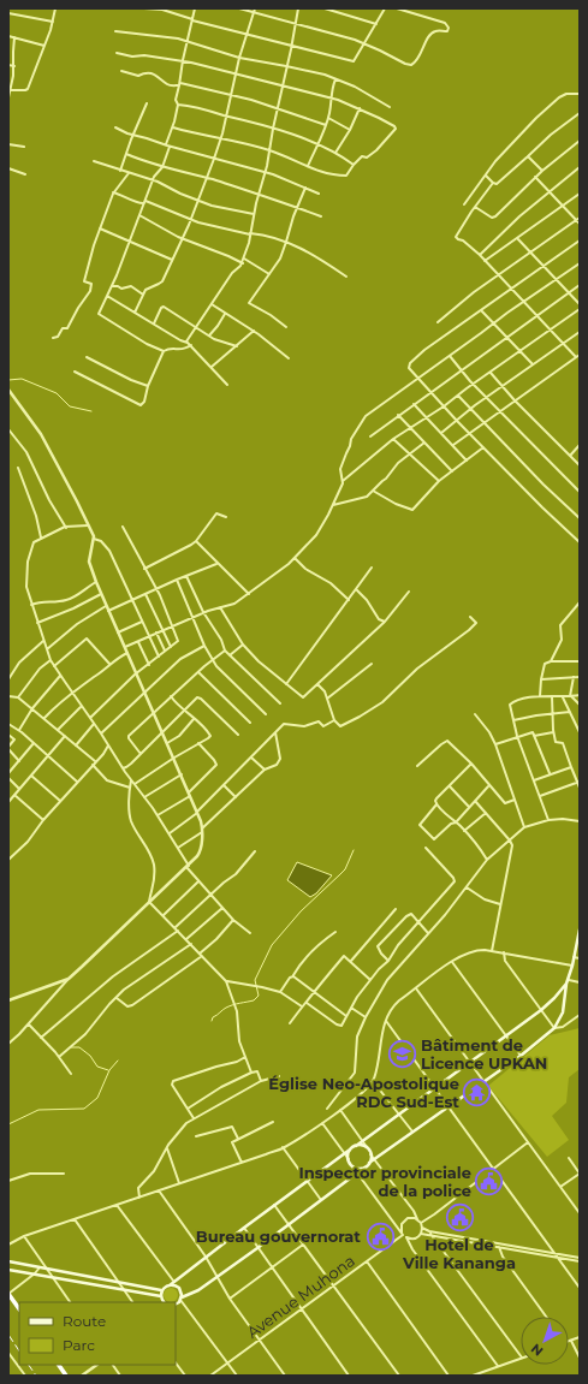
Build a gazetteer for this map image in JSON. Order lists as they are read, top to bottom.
{
  "streets": {
    "street": ["Avenue Muhona"]
  },
  "places": {
    "school or university": ["Bâtiment de Licence UPKAN"],
    "temple": ["Église Neo-Apostolique RDC Sud-Est"],
    "public building": ["Inspector provinciale de la police", "Hotel de Ville Kananga", "Bureau gouvernorat"]
  },
  "legend": ["Route", "Parc"],
  "north": "bottom left"
}
